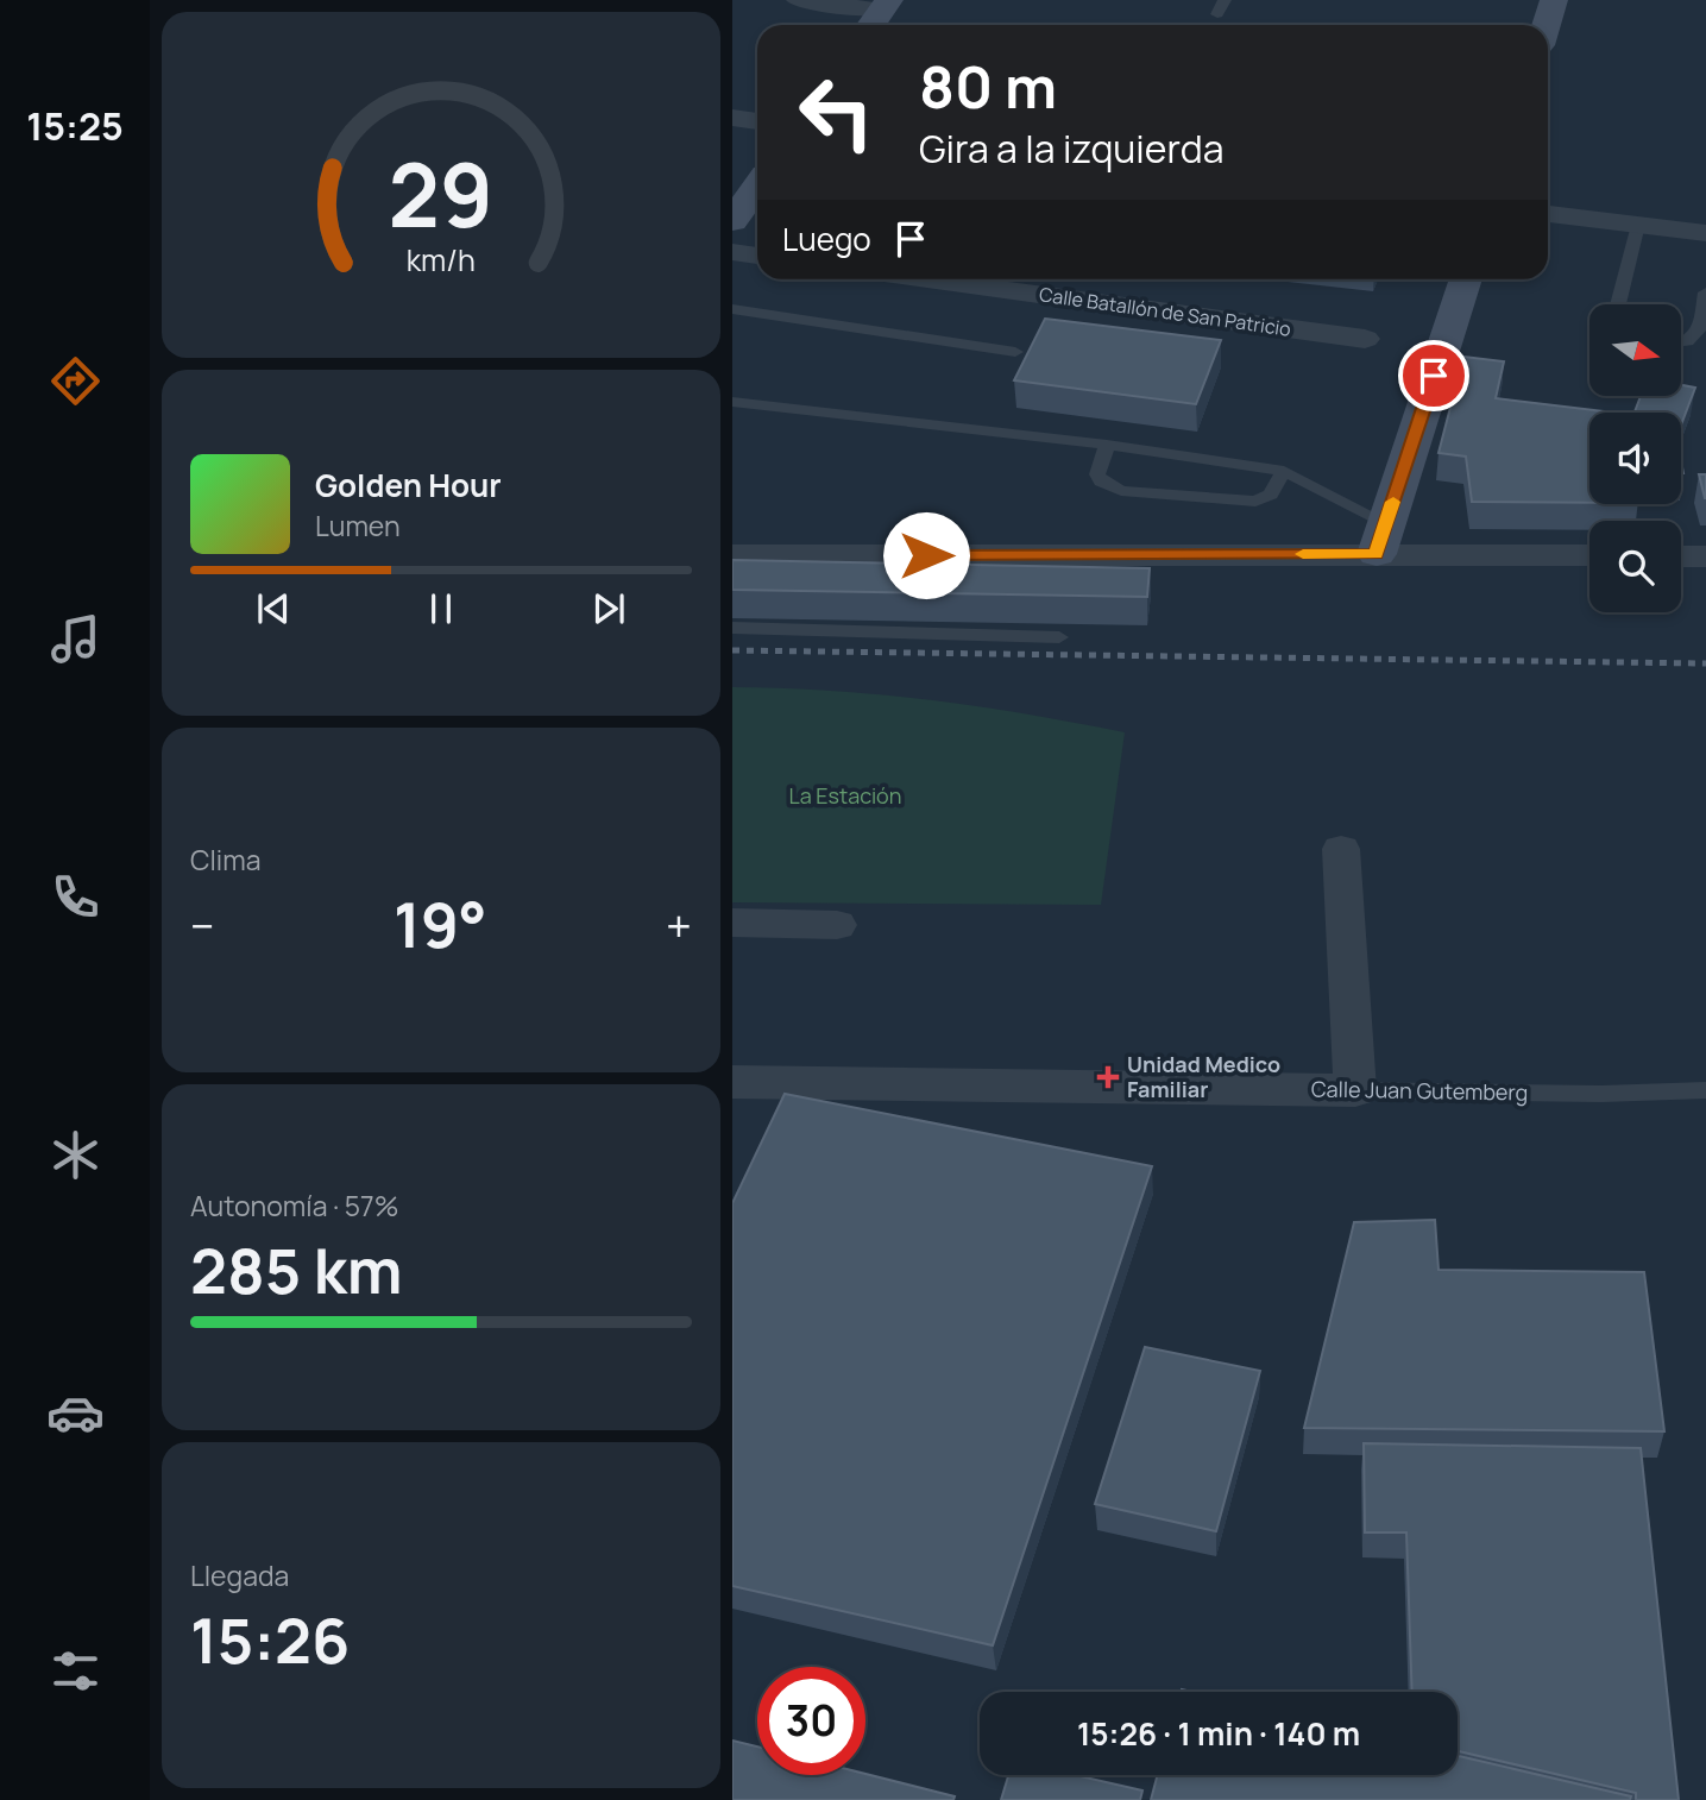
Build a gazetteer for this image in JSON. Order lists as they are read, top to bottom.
{
  "streets": {
    "street": ["Calle Batallón de San Patricio", "Calle Juan Gutemberg"]
  },
  "parks": ["La Estación"],
  "places": {
    "health": ["Unidad Medico Familiar"]
  },
  "north": "right",
  "page": {
    "tabs": "15:25",
    "turn": ["80 m", "Gira a la izquierda"],
    "then": "Luego",
    "song": ["Golden Hour", "Lumen"],
    "tile": [
      "Clima",
      ["Autonomía · 57%", "285 km"],
      ["Llegada", "15:26"]
    ],
    "heat": ["−", "19°", "+"],
    "limit": "30",
    "trip": "15:26 · 1 min · 140 m",
    "gauge": ["29", "km/h"]
  }
}
